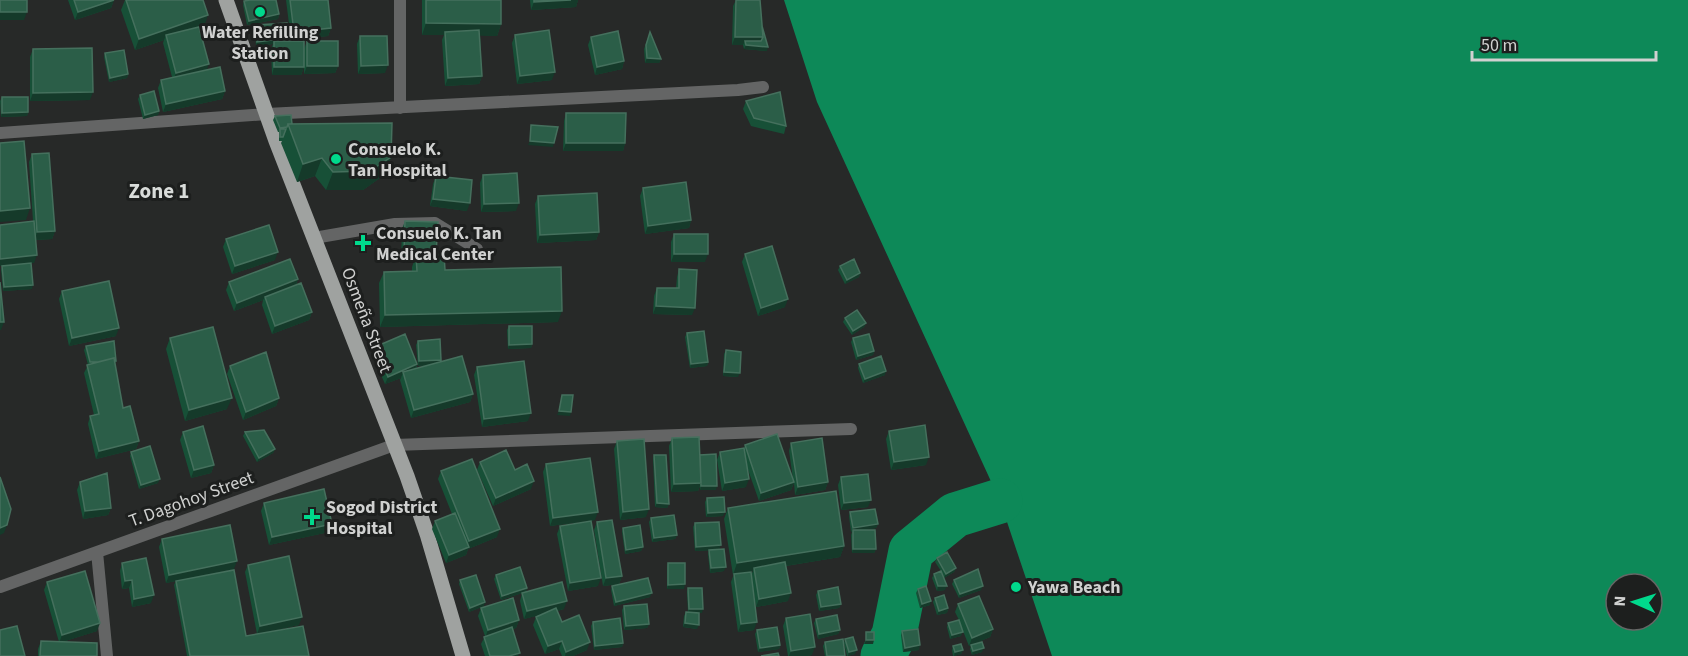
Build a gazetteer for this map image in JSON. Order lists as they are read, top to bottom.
{
  "streets": {
    "main road": ["Osmeña Street"],
    "street": ["T. Dagohoy Street"]
  },
  "crossings": [
    ["Osmeña Street", "T. Dagohoy Street"]
  ],
  "districts": ["Zone 1"],
  "places": {
    "other": ["Water Refilling Station", "Consuelo K. Tan Hospital", "Yawa Beach"],
    "health": ["Consuelo K. Tan Medical Center", "Sogod District Hospital"]
  },
  "scale_bar": "50 m",
  "north": "left"
}
